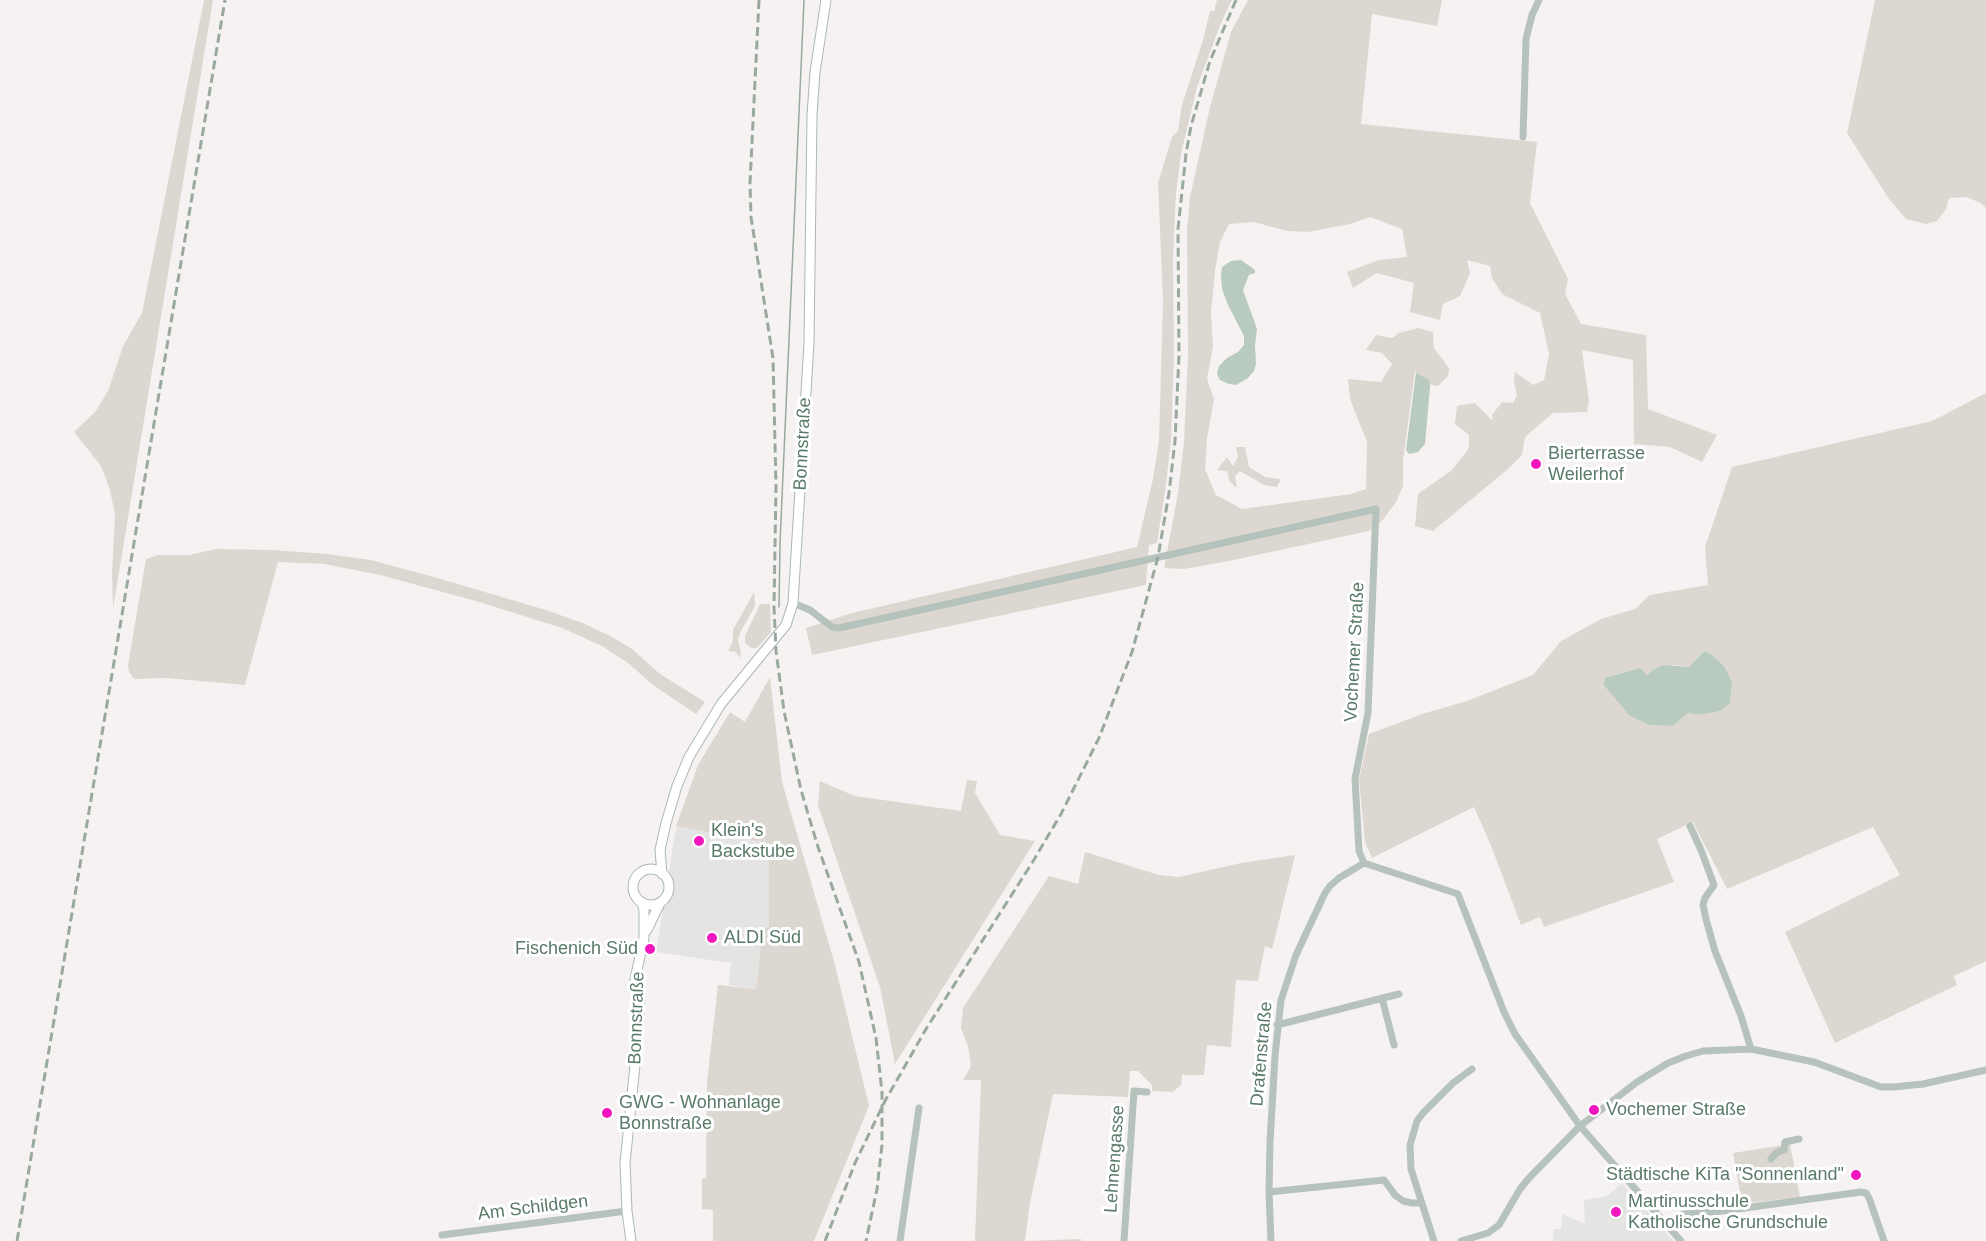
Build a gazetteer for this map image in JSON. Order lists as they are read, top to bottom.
{
  "streets": {
    "main road": ["Bonnstraße"],
    "street": [
      "Vochemer Straße",
      "Drafenstraße",
      "Lehnengasse",
      "Am Schildgen"
    ]
  },
  "crossings": [
    ["Bonnstraße", "Vochemer Straße"],
    ["Bonnstraße", "Am Schildgen"],
    ["Vochemer Straße", "Drafenstraße"]
  ],
  "places": [
    "Bierterrasse Weilerhof",
    "Klein's Backstube",
    "ALDI Süd",
    "Fischenich Süd",
    "Vochemer Straße",
    "GWG - Wohnanlage Bonnstraße",
    "Städtische KiTa \"Sonnenland\"",
    "Martinusschule Katholische Grundschule"
  ]
}
